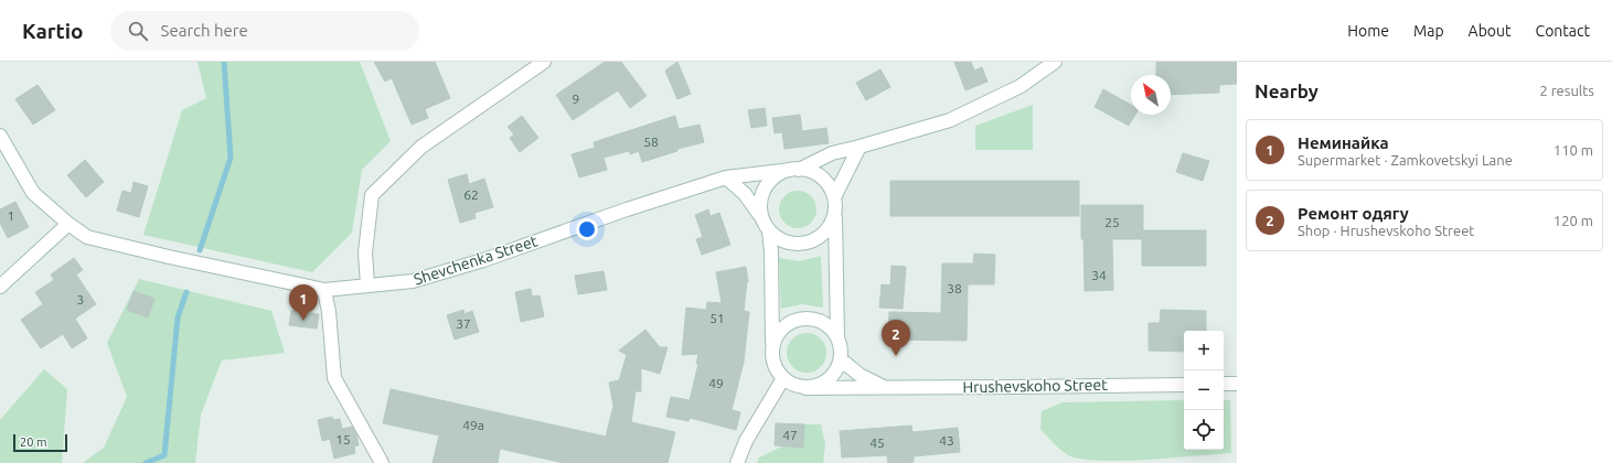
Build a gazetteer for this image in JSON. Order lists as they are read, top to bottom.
{
  "streets": {
    "street": ["Shevchenka Street", "Hrushevskoho Street"]
  },
  "house_numbers": [
    "9",
    "58",
    "62",
    "1",
    "25",
    "34",
    "38",
    "3",
    "51",
    "37",
    "49",
    "49а",
    "47",
    "15",
    "43",
    "45"
  ],
  "scale_bar": "20 m",
  "north": "top left",
  "page": {
    "header": "Kartio",
    "search": "Search here",
    "nav": [
      "Home",
      "Map",
      "About",
      "Contact"
    ],
    "heading": ["Nearby", "2 results"],
    "list": [
      {
        "mark": "1",
        "name": "Неминайка",
        "note": "Supermarket · Zamkovetskyi Lane",
        "value": "110 m"
      },
      {
        "mark": "2",
        "name": "Ремонт одягу",
        "note": "Shop · Hrushevskoho Street",
        "value": "120 m"
      }
    ],
    "pins": ["1", "2"],
    "map_buttons": ["+", "−"],
    "scale": "20 m"
  }
}
